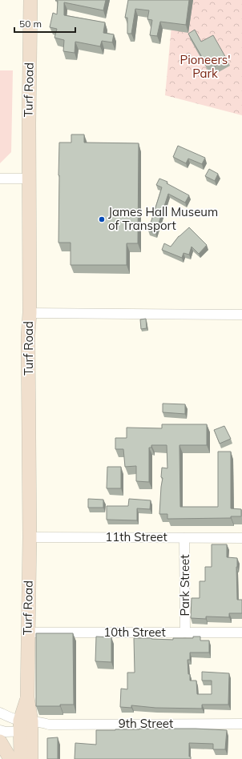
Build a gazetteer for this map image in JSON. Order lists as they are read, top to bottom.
{
  "streets": {
    "main road": ["Turf Road"],
    "street": [
      "11th Street",
      "Park Street",
      "10th Street",
      "9th Street"
    ]
  },
  "crossings": [
    ["Turf Road", "11th Street"],
    ["Turf Road", "10th Street"],
    ["Turf Road", "9th Street"],
    ["11th Street", "Park Street"],
    ["Park Street", "10th Street"]
  ],
  "parks": ["Pioneers' Park"],
  "places": ["James Hall Museum of Transport"],
  "scale_bar": "50 m"
}
